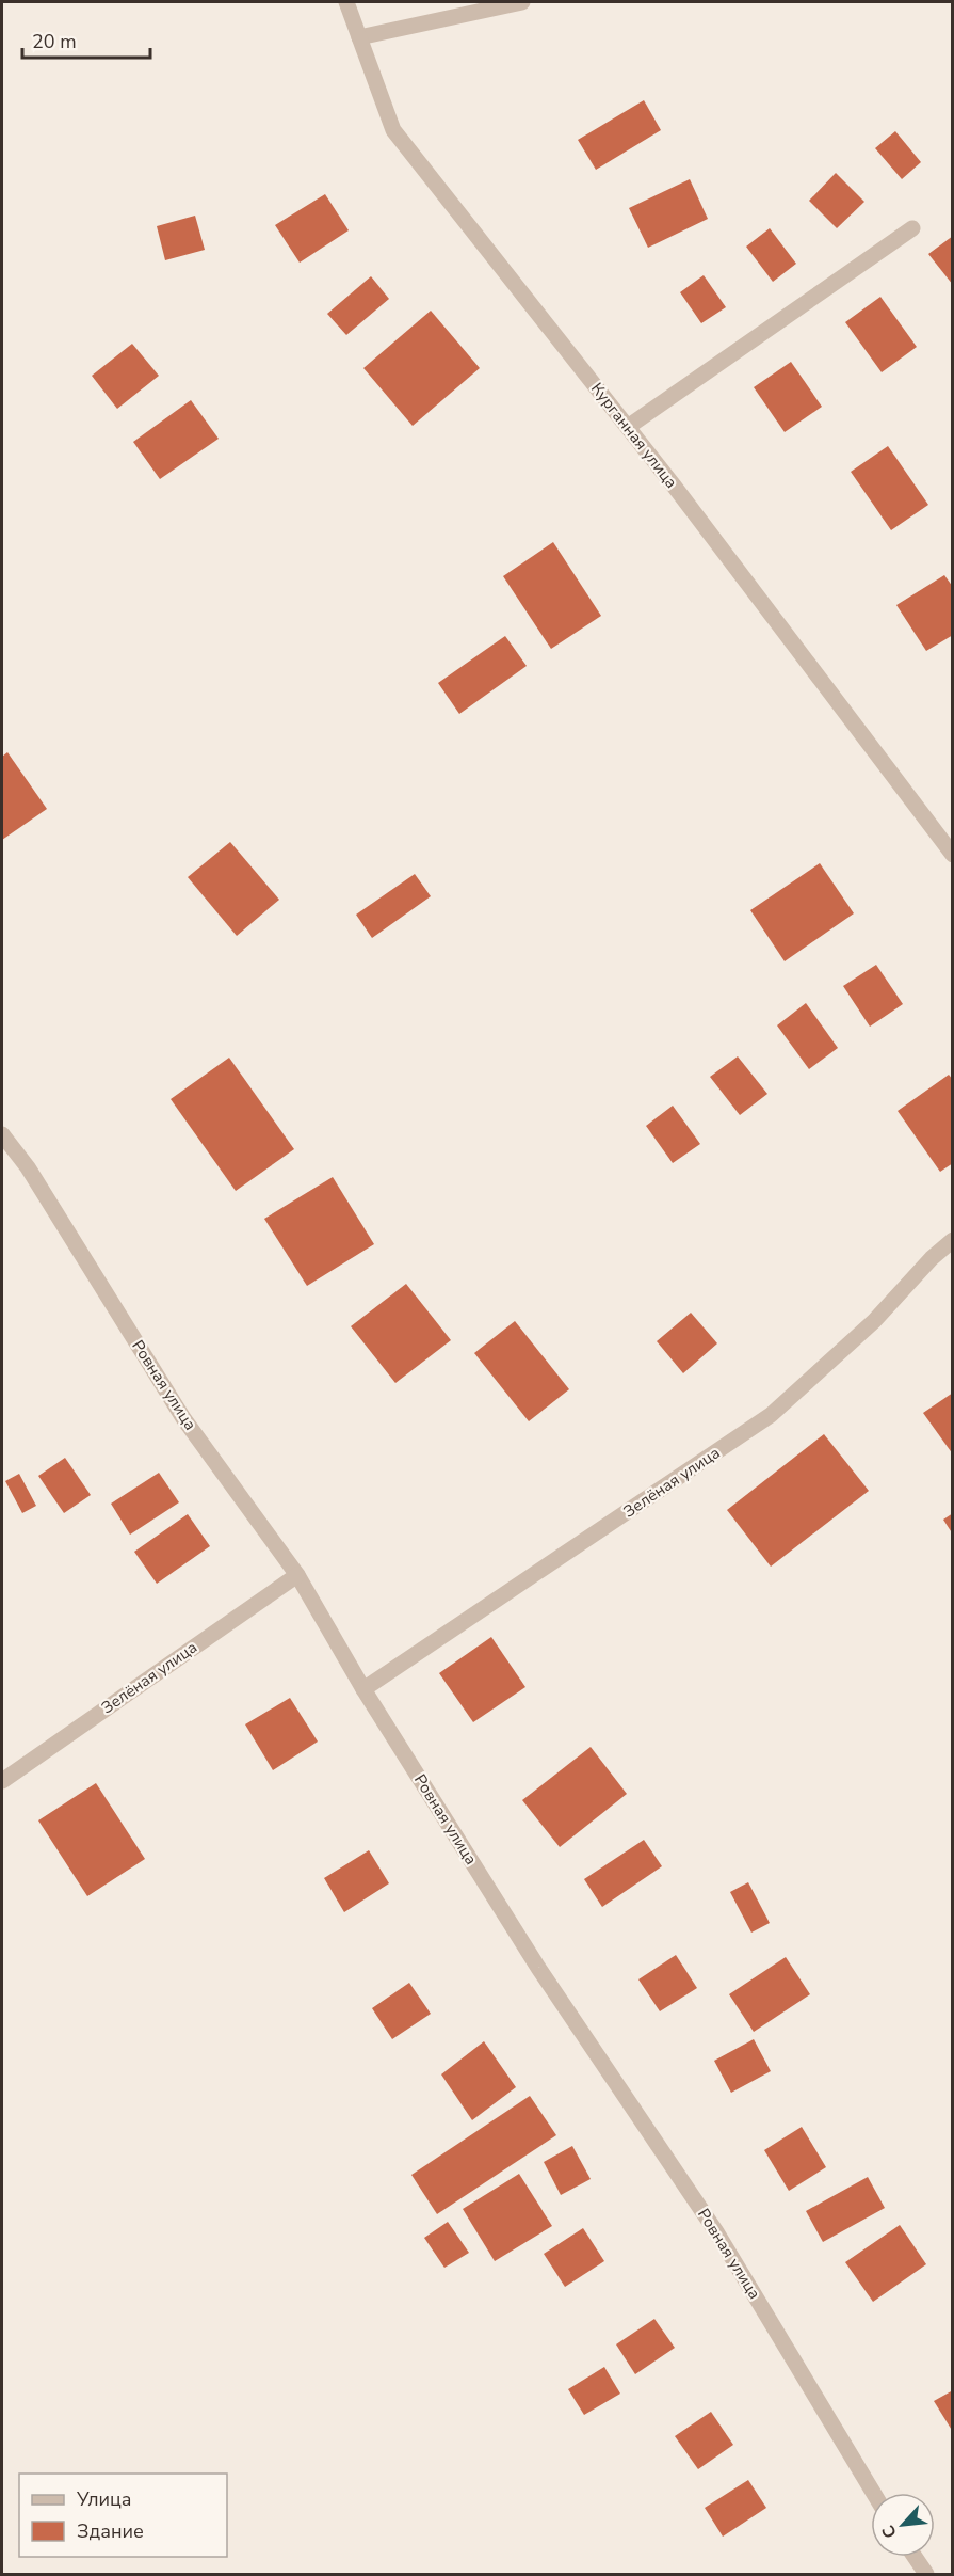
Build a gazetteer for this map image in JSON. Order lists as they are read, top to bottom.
{
  "streets": {
    "street": ["Курганная улица", "Ровная улица", "Зелёная улица"]
  },
  "crossings": [
    ["Ровная улица", "Зелёная улица"]
  ],
  "legend": ["Улица", "Здание"],
  "scale_bar": "20 m",
  "north": "bottom left"
}
